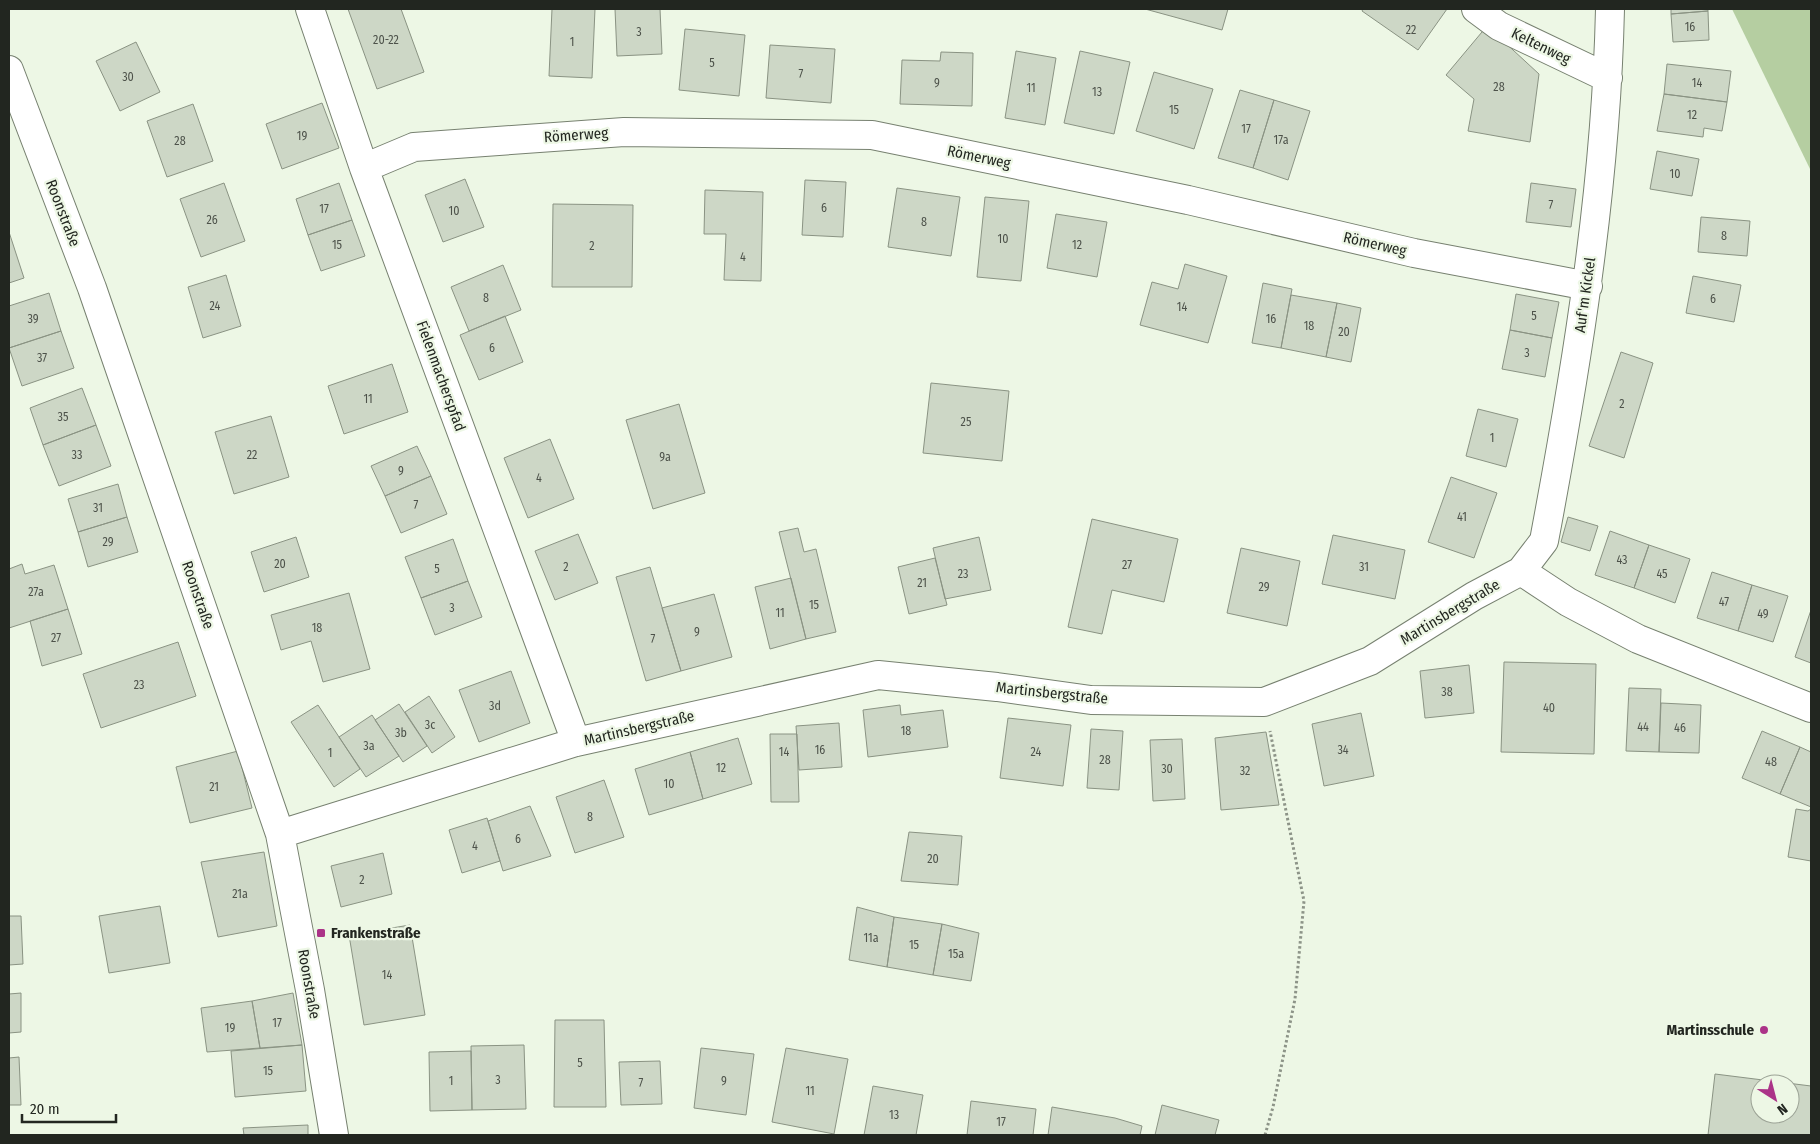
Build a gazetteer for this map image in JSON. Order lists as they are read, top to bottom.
{
  "streets": {
    "street": [
      "Keltenweg",
      "Römerweg",
      "Roonstraße",
      "Auf'm Kickel",
      "Fielenmacherspfad",
      "Martinsbergstraße"
    ]
  },
  "crossings": [
    ["Keltenweg", "Auf'm Kickel"],
    ["Römerweg", "Auf'm Kickel"],
    ["Römerweg", "Fielenmacherspfad"],
    ["Roonstraße", "Martinsbergstraße"],
    ["Auf'm Kickel", "Martinsbergstraße"],
    ["Fielenmacherspfad", "Martinsbergstraße"]
  ],
  "places": {
    "transit": ["Frankenstraße"],
    "other": ["Martinsschule"]
  },
  "house_numbers": [
    "16",
    "22",
    "3",
    "20-22",
    "1",
    "5",
    "7",
    "30",
    "9",
    "14",
    "28",
    "11",
    "13",
    "15",
    "12",
    "17",
    "19",
    "17a",
    "28",
    "10",
    "7",
    "6",
    "17",
    "10",
    "26",
    "8",
    "8",
    "10",
    "15",
    "12",
    "2",
    "4",
    "8",
    "6",
    "24",
    "14",
    "5",
    "39",
    "16",
    "18",
    "20",
    "6",
    "3",
    "37",
    "11",
    "2",
    "35",
    "25",
    "1",
    "33",
    "22",
    "9a",
    "9",
    "4",
    "7",
    "31",
    "41",
    "29",
    "43",
    "20",
    "27",
    "2",
    "31",
    "5",
    "23",
    "45",
    "21",
    "29",
    "27a",
    "47",
    "15",
    "3",
    "11",
    "49",
    "18",
    "9",
    "27",
    "7",
    "23",
    "38",
    "3d",
    "40",
    "3c",
    "44",
    "46",
    "18",
    "3b",
    "3a",
    "16",
    "34",
    "14",
    "24",
    "1",
    "28",
    "48",
    "12",
    "30",
    "32",
    "10",
    "21",
    "8",
    "6",
    "4",
    "20",
    "2",
    "21a",
    "11a",
    "15",
    "15a",
    "14",
    "17",
    "19",
    "5",
    "15",
    "3",
    "1",
    "9",
    "7",
    "11",
    "13",
    "17"
  ],
  "scale_bar": "20 m",
  "north": "bottom right"
}
